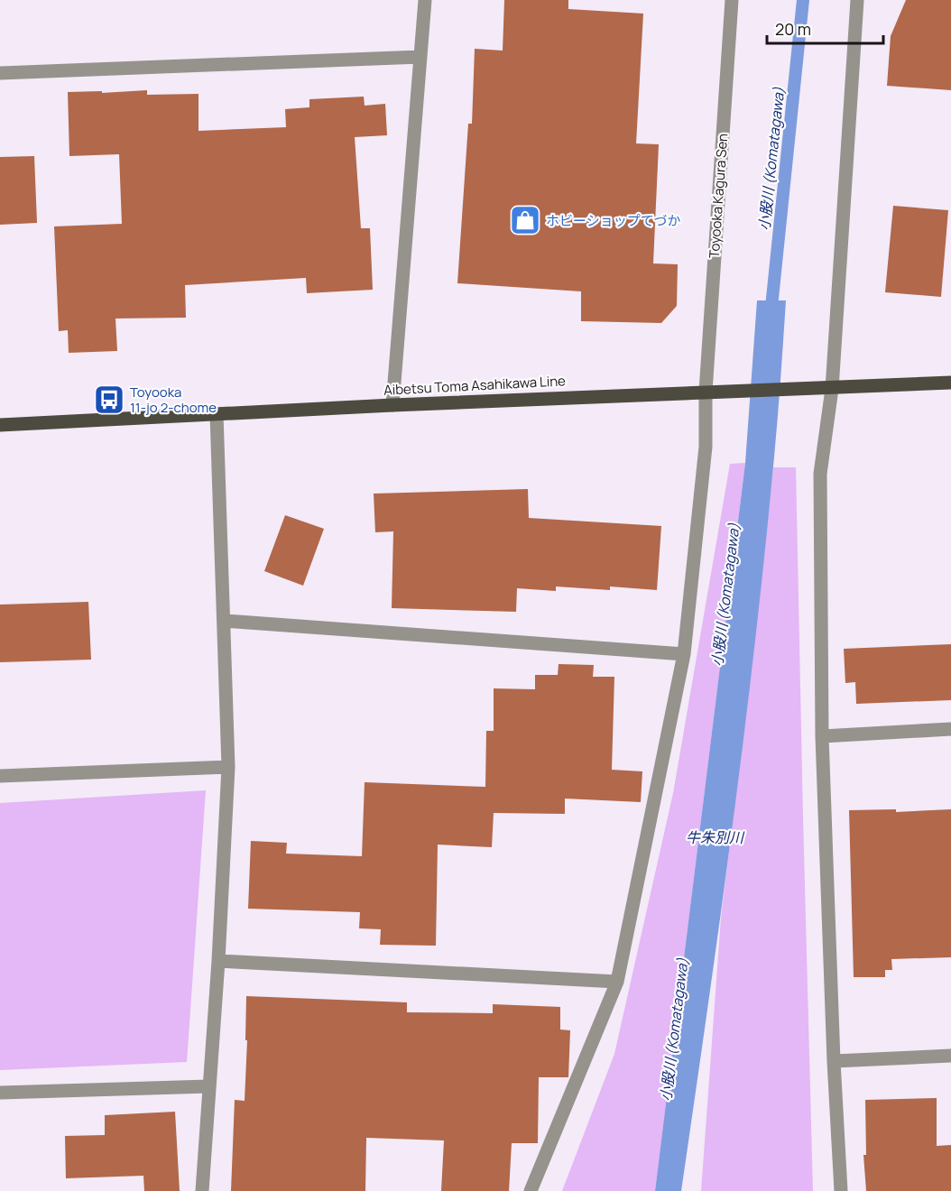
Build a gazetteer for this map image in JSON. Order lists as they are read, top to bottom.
{
  "streets": {
    "main road": ["Aibetsu Toma Asahikawa Line"],
    "street": ["Toyooka Kagura Sen"]
  },
  "crossings": [
    ["Toyooka Kagura Sen", "Aibetsu Toma Asahikawa Line"]
  ],
  "water": ["小股川 (Komatagawa)", "牛朱別川"],
  "places": {
    "shop": ["ホビーショップてづか"],
    "bus stop": ["Toyooka 11-jo 2-chome"]
  },
  "scale_bar": "20 m"
}
